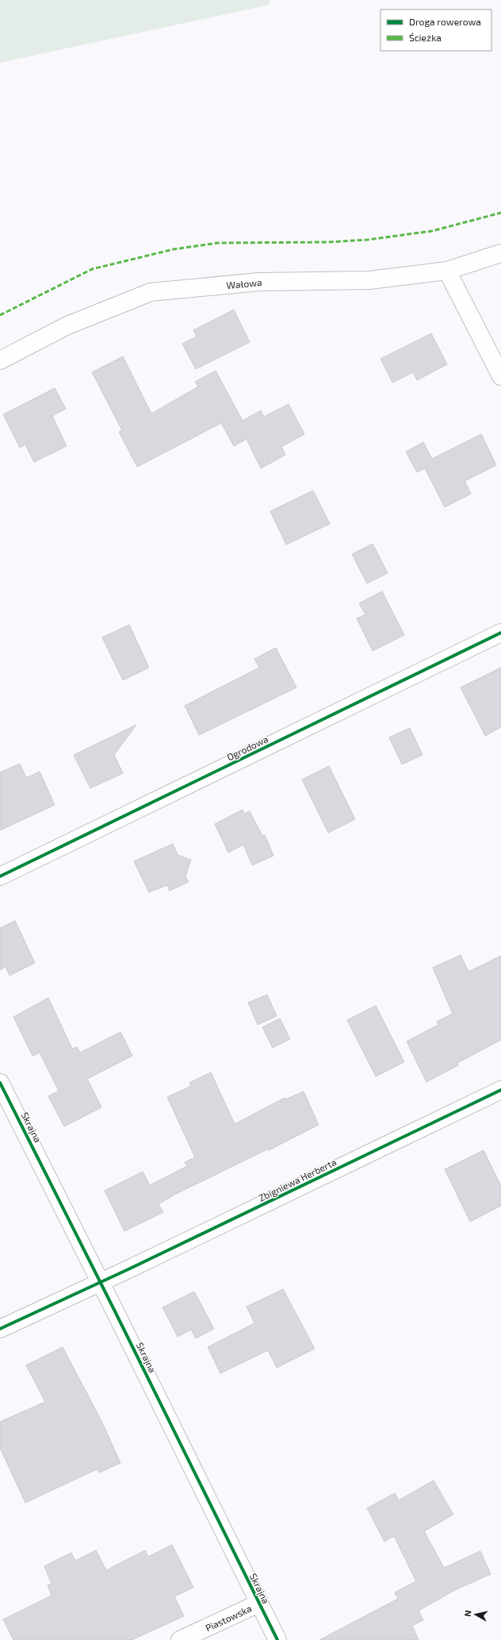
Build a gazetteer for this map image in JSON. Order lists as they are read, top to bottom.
{
  "streets": {
    "street": [
      "Wałowa",
      "Ogrodowa",
      "Skrajna",
      "Zbigniewa Herberta",
      "Piastowska"
    ]
  },
  "crossings": [
    ["Skrajna", "Zbigniewa Herberta"],
    ["Skrajna", "Piastowska"]
  ],
  "legend": ["Droga rowerowa", "Ścieżka"],
  "north": "left"
}
